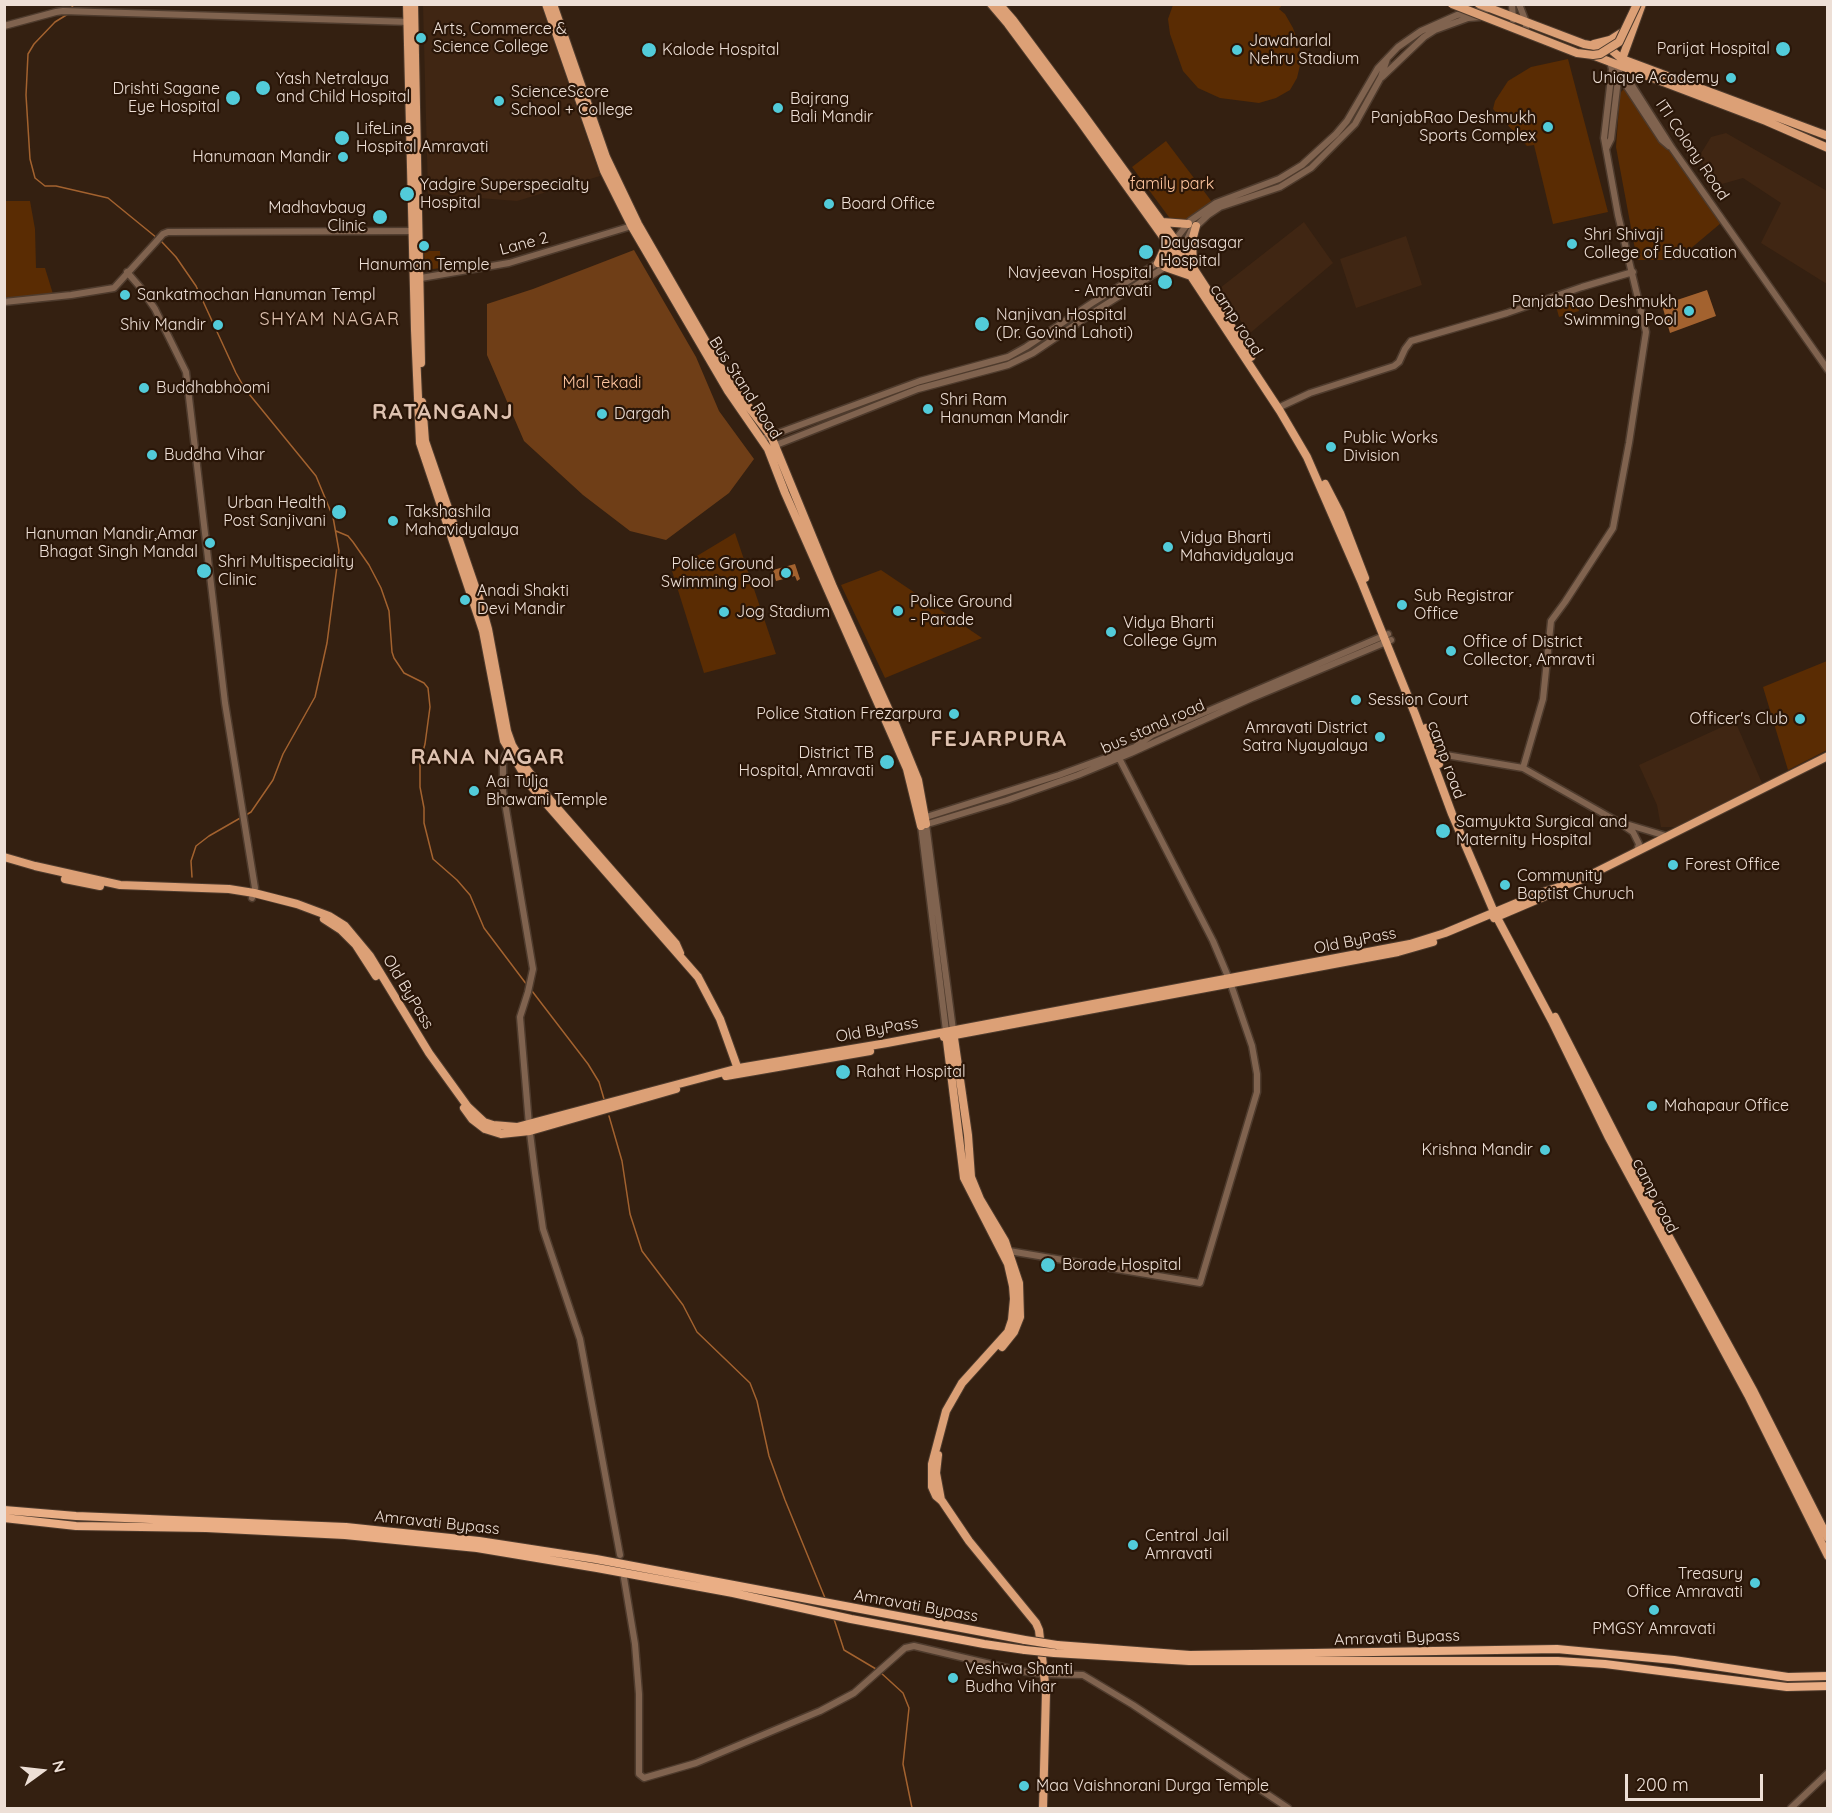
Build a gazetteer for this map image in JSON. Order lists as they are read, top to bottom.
{
  "streets": {
    "highway": ["Amravati Bypass"],
    "main road": ["camp road", "Bus Stand Road", "Old ByPass"],
    "street": ["ITI Colony Road", "Lane 2", "bus stand road"]
  },
  "crossings": [
    ["Lane 2", "Bus Stand Road"],
    ["camp road", "bus stand road"],
    ["camp road", "Old ByPass"],
    ["Bus Stand Road", "bus stand road"]
  ],
  "districts": [
    "SHYAM NAGAR",
    "RATANGANJ",
    "FEJARPURA",
    "RANA NAGAR"
  ],
  "parks": ["family park", "Mal Tekadi"],
  "places": [
    "Arts, Commerce & Science College",
    "Parijat Hospital",
    "Kalode Hospital",
    "Jawaharlal Nehru Stadium",
    "Unique Academy",
    "Yash Netralaya and Child Hospital",
    "Drishti Sagane Eye Hospital",
    "ScienceScore School + College",
    "Bajrang Bali Mandir",
    "PanjabRao Deshmukh Sports Complex",
    "LifeLine Hospital Amravati",
    "Hanumaan Mandir",
    "Yadgire Superspecialty Hospital",
    "Board Office",
    "Madhavbaug Clinic",
    "Shri Shivaji College of Education",
    "Hanuman Temple",
    "Dayasagar Hospital",
    "Navjeevan Hospital - Amravati",
    "Sankatmochan Hanuman Templ",
    "PanjabRao Deshmukh Swimming Pool",
    "Nanjivan Hospital (Dr. Govind Lahoti)",
    "Shiv Mandir",
    "Buddhabhoomi",
    "Shri Ram Hanuman Mandir",
    "Dargah",
    "Public Works Division",
    "Buddha Vihar",
    "Urban Health Post Sanjivani",
    "Takshashila Mahavidyalaya",
    "Hanuman Mandir,Amar Bhagat Singh Mandal",
    "Vidya Bharti Mahavidyalaya",
    "Shri Multispeciality Clinic",
    "Police Ground Swimming Pool",
    "Anadi Shakti Devi Mandir",
    "Sub Registrar Office",
    "Police Ground - Parade",
    "Jog Stadium",
    "Vidya Bharti College Gym",
    "Office of District Collector, Amravti",
    "Session Court",
    "Police Station Frezarpura",
    "Officer's Club",
    "Amravati District Satra Nyayalaya",
    "District TB Hospital, Amravati",
    "Aai Tulja Bhawani Temple",
    "Samyukta Surgical and Maternity Hospital",
    "Forest Office",
    "Community Baptist Churuch",
    "Rahat Hospital",
    "Mahapaur Office",
    "Krishna Mandir",
    "Borade Hospital",
    "Central Jail Amravati",
    "Treasury Office Amravati",
    "PMGSY Amravati",
    "Veshwa Shanti Budha Vihar",
    "Maa Vaishnorani Durga Temple"
  ],
  "scale_bar": "200 m",
  "north": "right"
}
